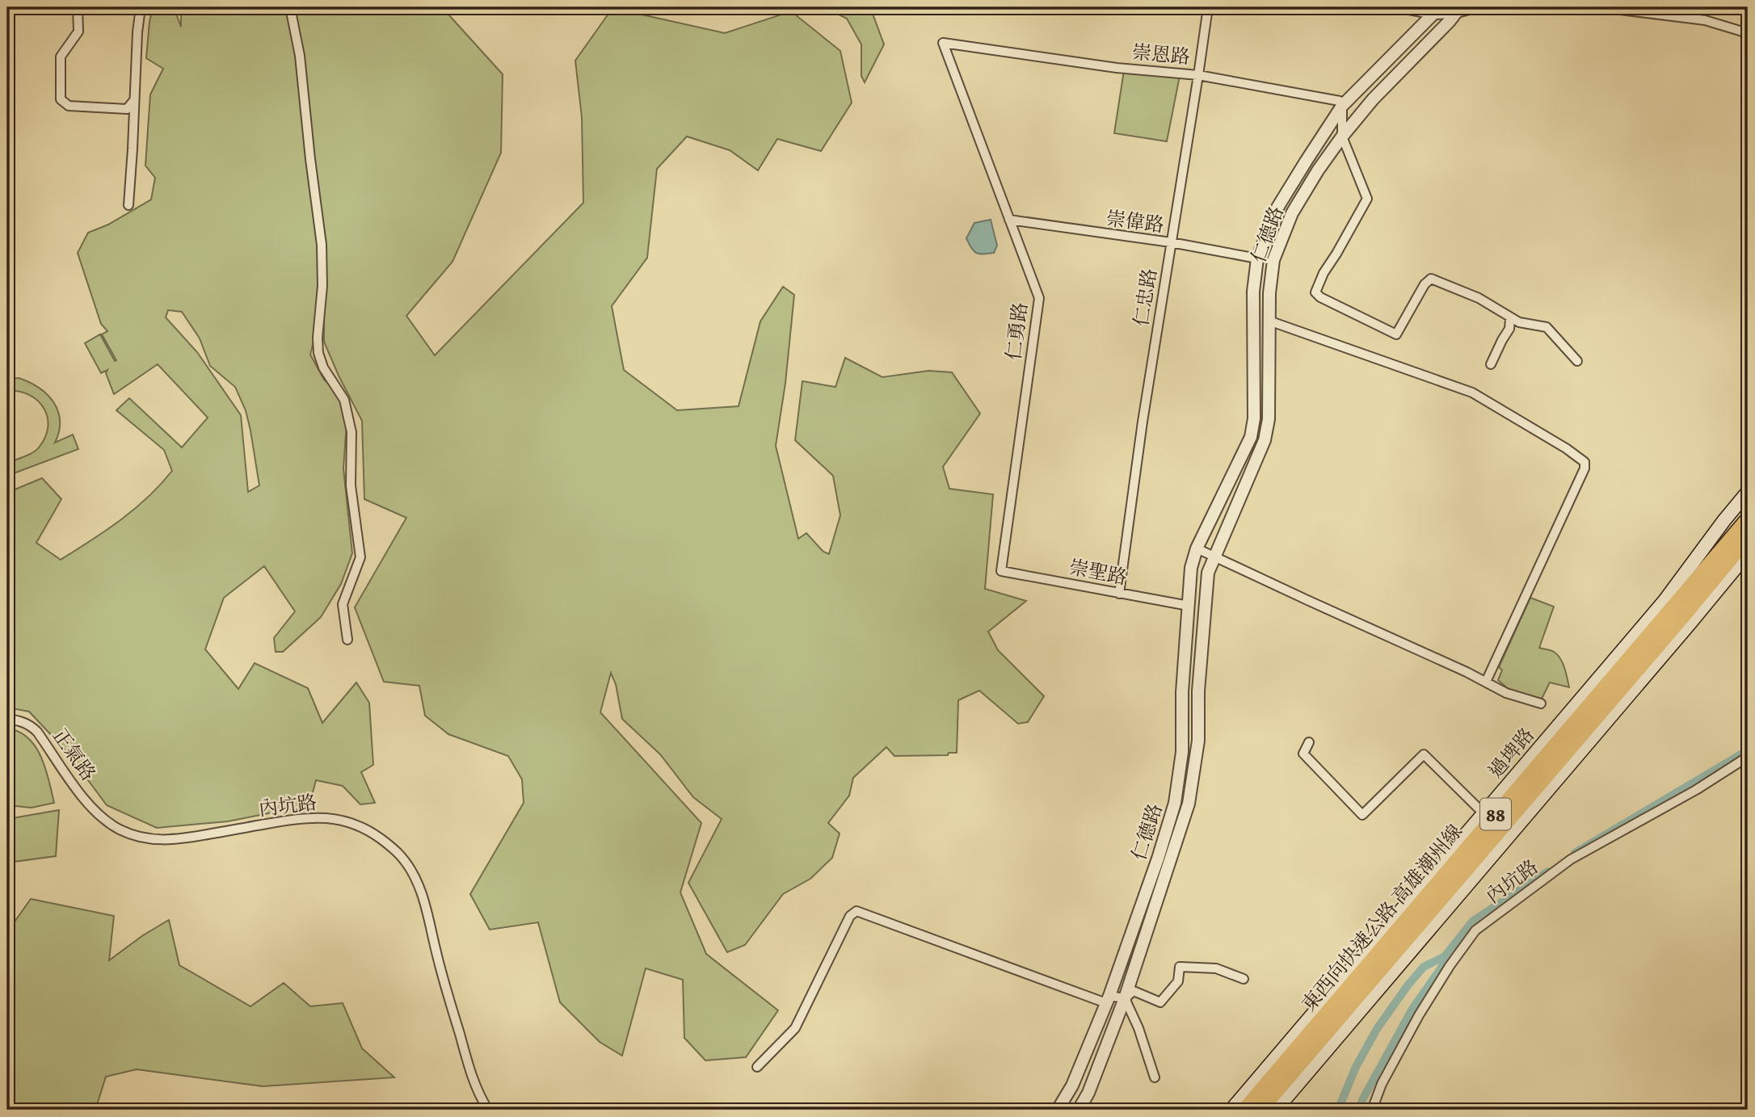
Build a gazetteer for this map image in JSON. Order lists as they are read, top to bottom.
{
  "streets": {
    "highway": ["88", "東西向快速公路 高雄潮州線"],
    "main road": ["過埤路"],
    "street": [
      "崇恩路",
      "崇偉路",
      "仁德路",
      "仁忠路",
      "仁勇路",
      "崇聖路",
      "正氣路",
      "內坑路"
    ]
  },
  "crossings": [
    ["崇恩路", "仁德路"],
    ["崇恩路", "仁忠路"],
    ["崇恩路", "仁勇路"],
    ["崇偉路", "仁德路"],
    ["崇偉路", "仁忠路"],
    ["崇偉路", "仁勇路"],
    ["仁德路", "崇聖路"],
    ["仁忠路", "崇聖路"],
    ["仁勇路", "崇聖路"],
    ["正氣路", "內坑路"]
  ]
}
